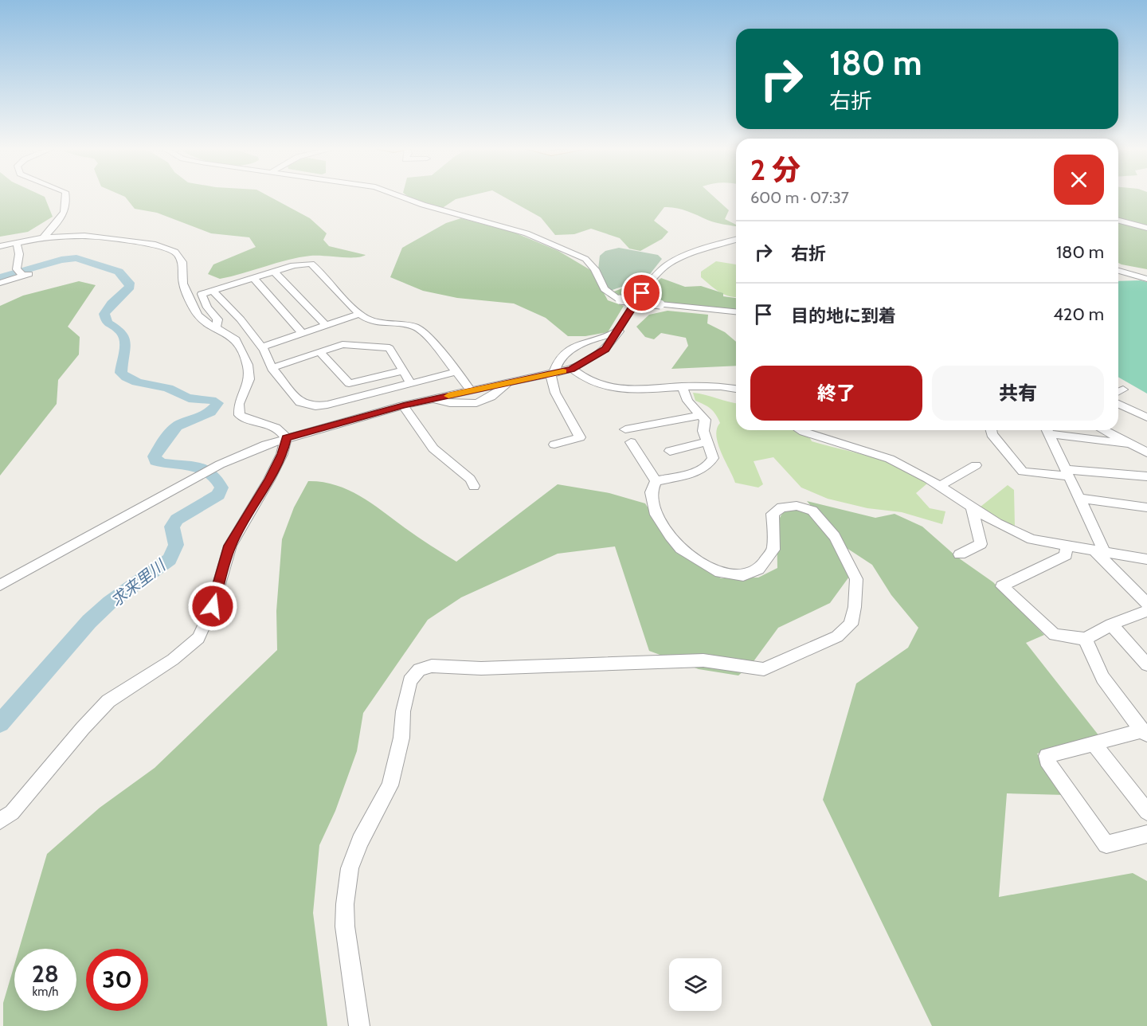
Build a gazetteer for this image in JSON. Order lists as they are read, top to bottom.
{
  "water": ["求来里川"],
  "page": {
    "turn": ["180 m", "右折"],
    "heading": ["2 分", "600 m · 07:37"],
    "list": [
      {
        "name": "右折",
        "value": "180 m"
      },
      {
        "name": "目的地に到着",
        "value": "420 m"
      }
    ],
    "buttons": ["終了", "共有"],
    "speed": "28 km/h",
    "limit": "30"
  }
}
